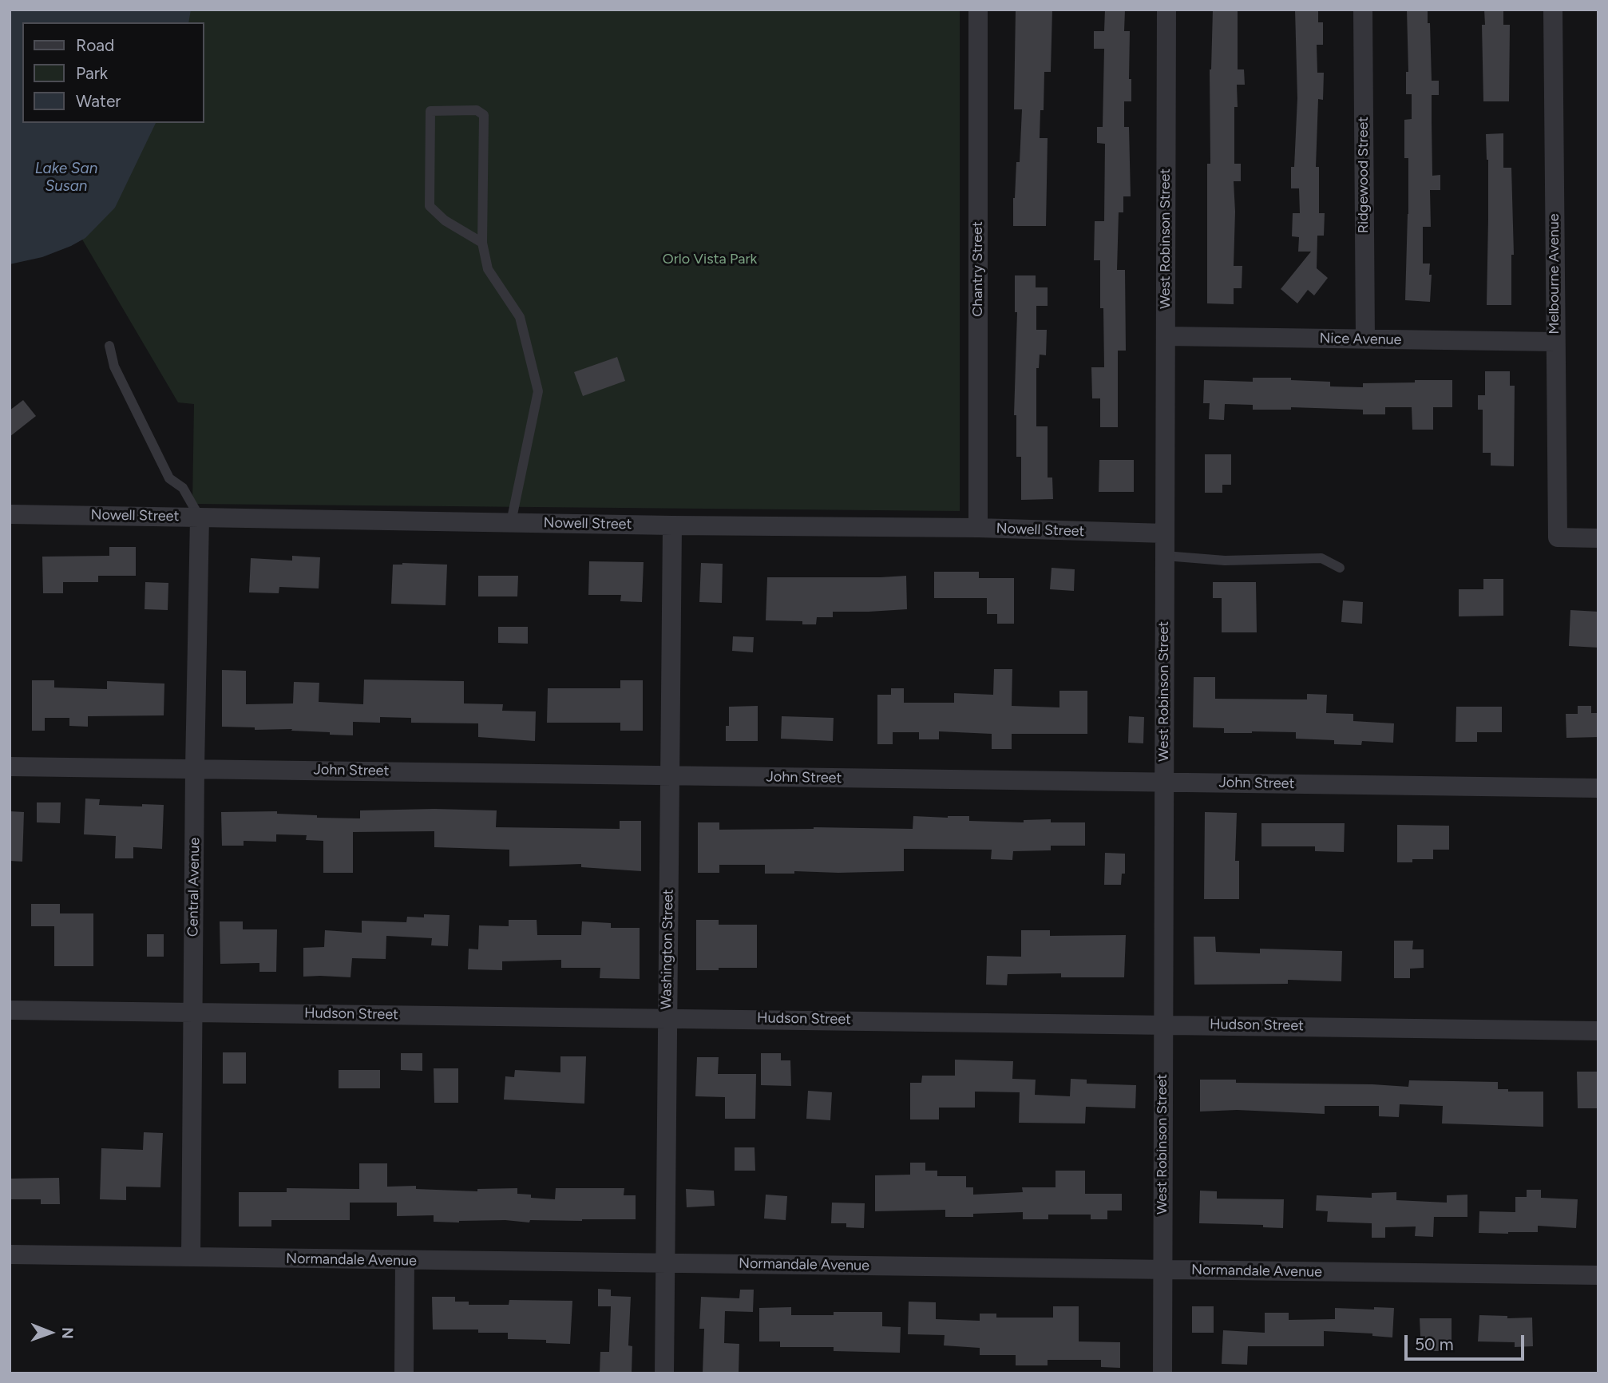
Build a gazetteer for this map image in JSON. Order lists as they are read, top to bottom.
{
  "streets": {
    "street": [
      "Ridgewood Street",
      "West Robinson Street",
      "Chantry Street",
      "Melbourne Avenue",
      "Nice Avenue",
      "Nowell Street",
      "John Street",
      "Central Avenue",
      "Washington Street",
      "Hudson Street",
      "Normandale Avenue"
    ]
  },
  "crossings": [
    ["Ridgewood Street", "Nice Avenue"],
    ["West Robinson Street", "Nice Avenue"],
    ["West Robinson Street", "Nowell Street"],
    ["West Robinson Street", "John Street"],
    ["West Robinson Street", "Hudson Street"],
    ["West Robinson Street", "Normandale Avenue"],
    ["Chantry Street", "Nowell Street"],
    ["Melbourne Avenue", "Nice Avenue"],
    ["Nowell Street", "Central Avenue"],
    ["Nowell Street", "Washington Street"],
    ["John Street", "Central Avenue"],
    ["John Street", "Washington Street"],
    ["Central Avenue", "Hudson Street"],
    ["Central Avenue", "Normandale Avenue"],
    ["Washington Street", "Hudson Street"],
    ["Washington Street", "Normandale Avenue"]
  ],
  "water": ["Lake San Susan"],
  "parks": ["Orlo Vista Park"],
  "legend": ["Road", "Park", "Water"],
  "scale_bar": "50 m",
  "north": "right"
}
